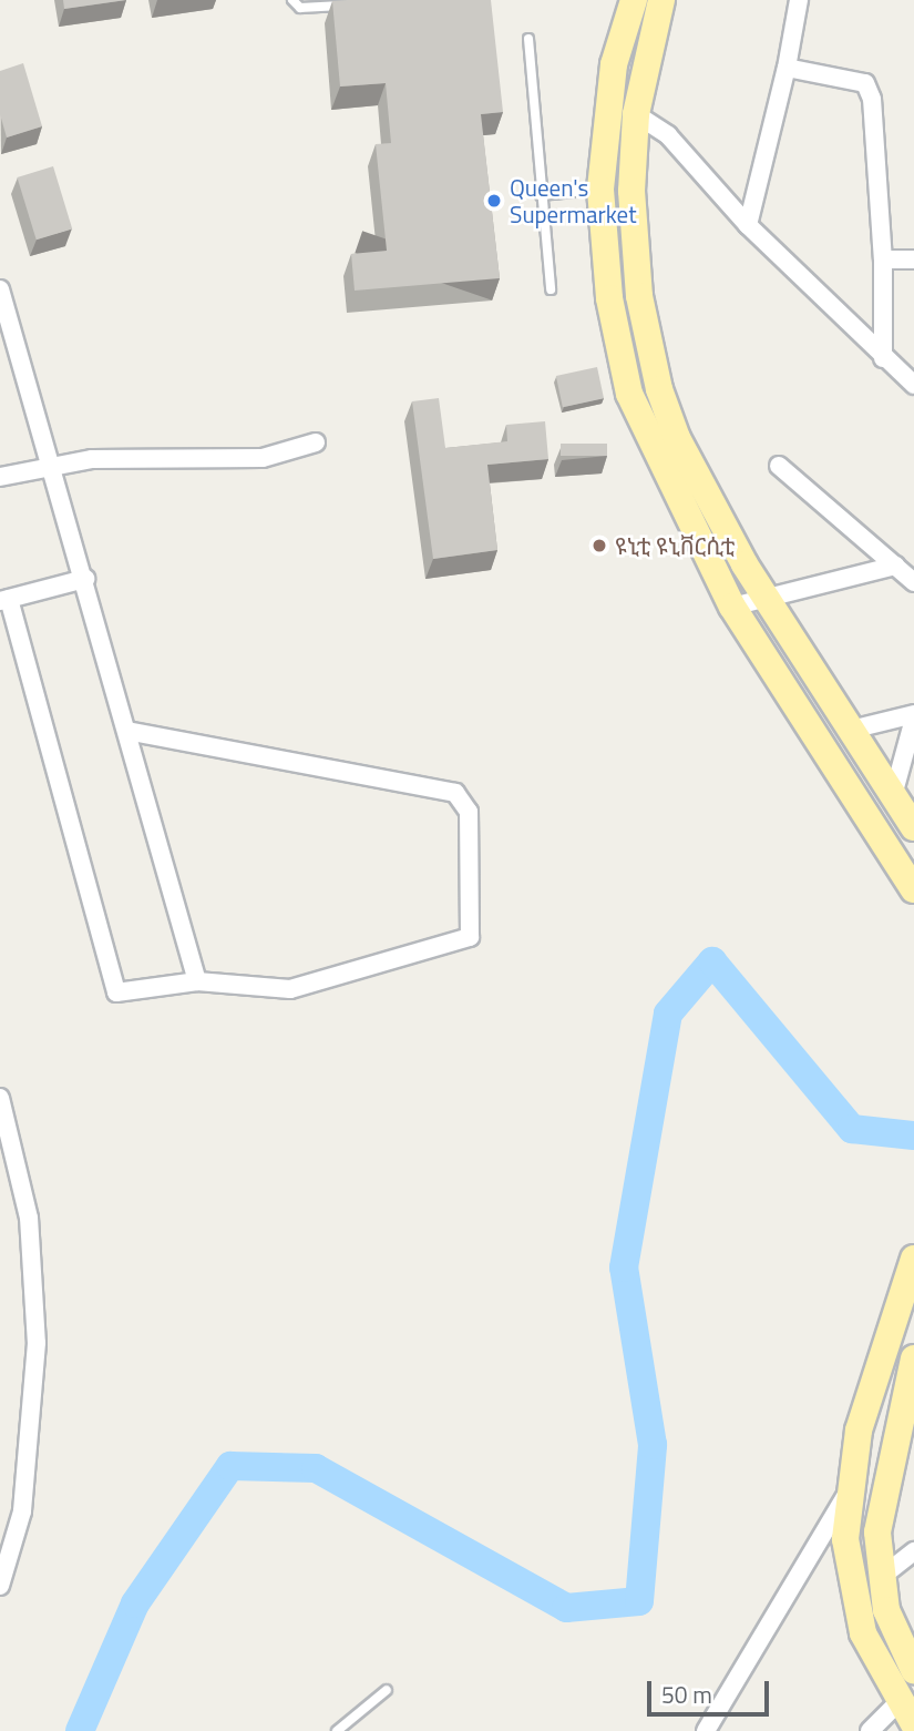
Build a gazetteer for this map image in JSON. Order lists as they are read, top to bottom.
{
  "places": ["Queen's Supermarket", "ዩኒቲ ዩኒቨርሲቲ"],
  "scale_bar": "50 m"
}
